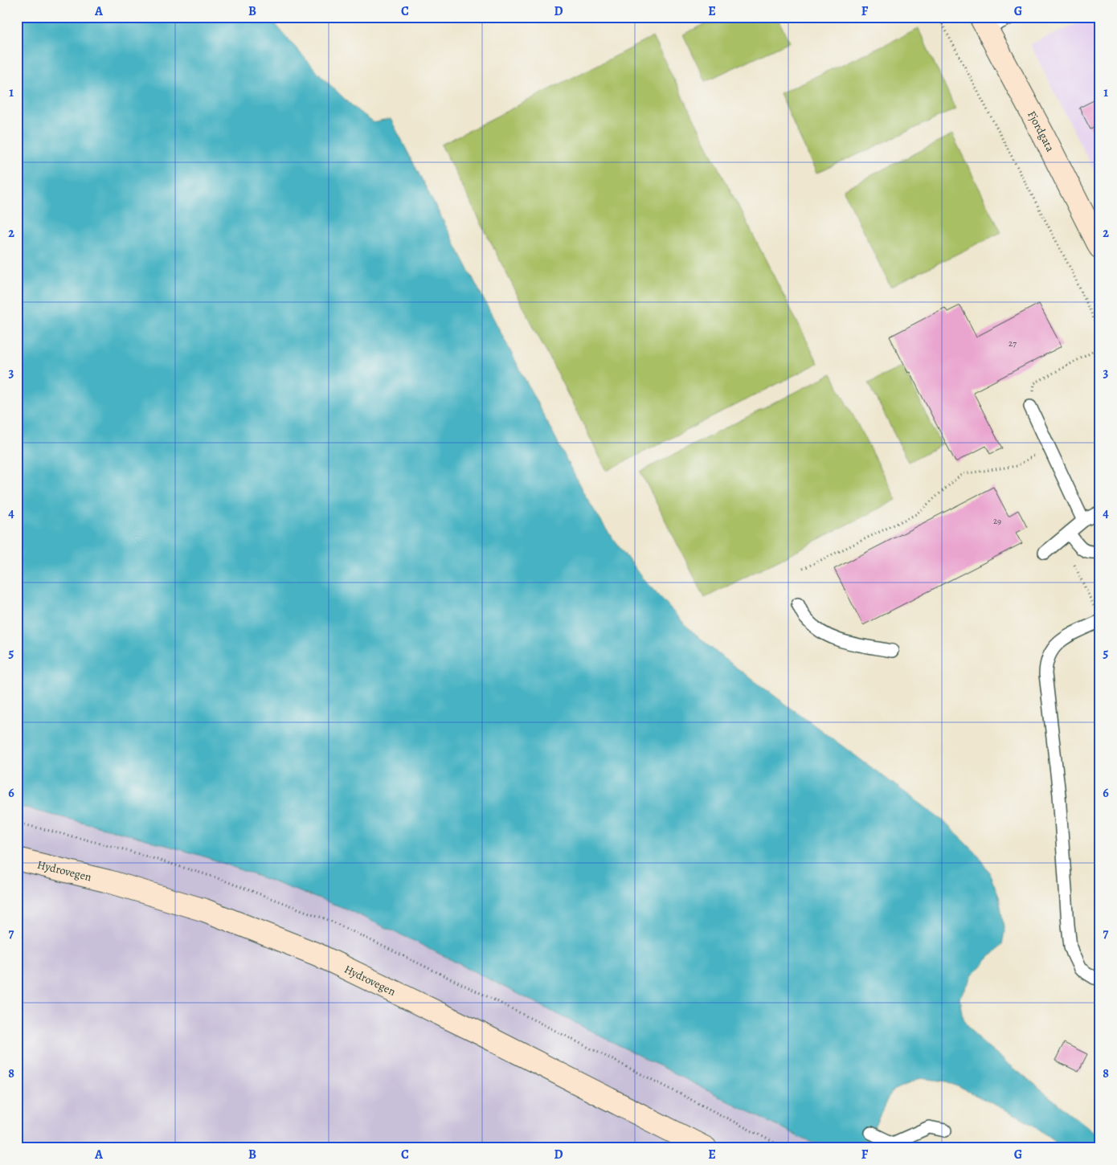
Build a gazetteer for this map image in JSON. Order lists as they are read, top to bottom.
{
  "streets": {
    "street": ["Fjordgata", "Hydrovegen"]
  },
  "house_numbers": ["27", "29"],
  "grid": {
    "columns": [
      "A",
      "B",
      "C",
      "D",
      "E",
      "F",
      "G"
    ],
    "rows": [
      "1",
      "2",
      "3",
      "4",
      "5",
      "6",
      "7",
      "8"
    ]
  }
}
